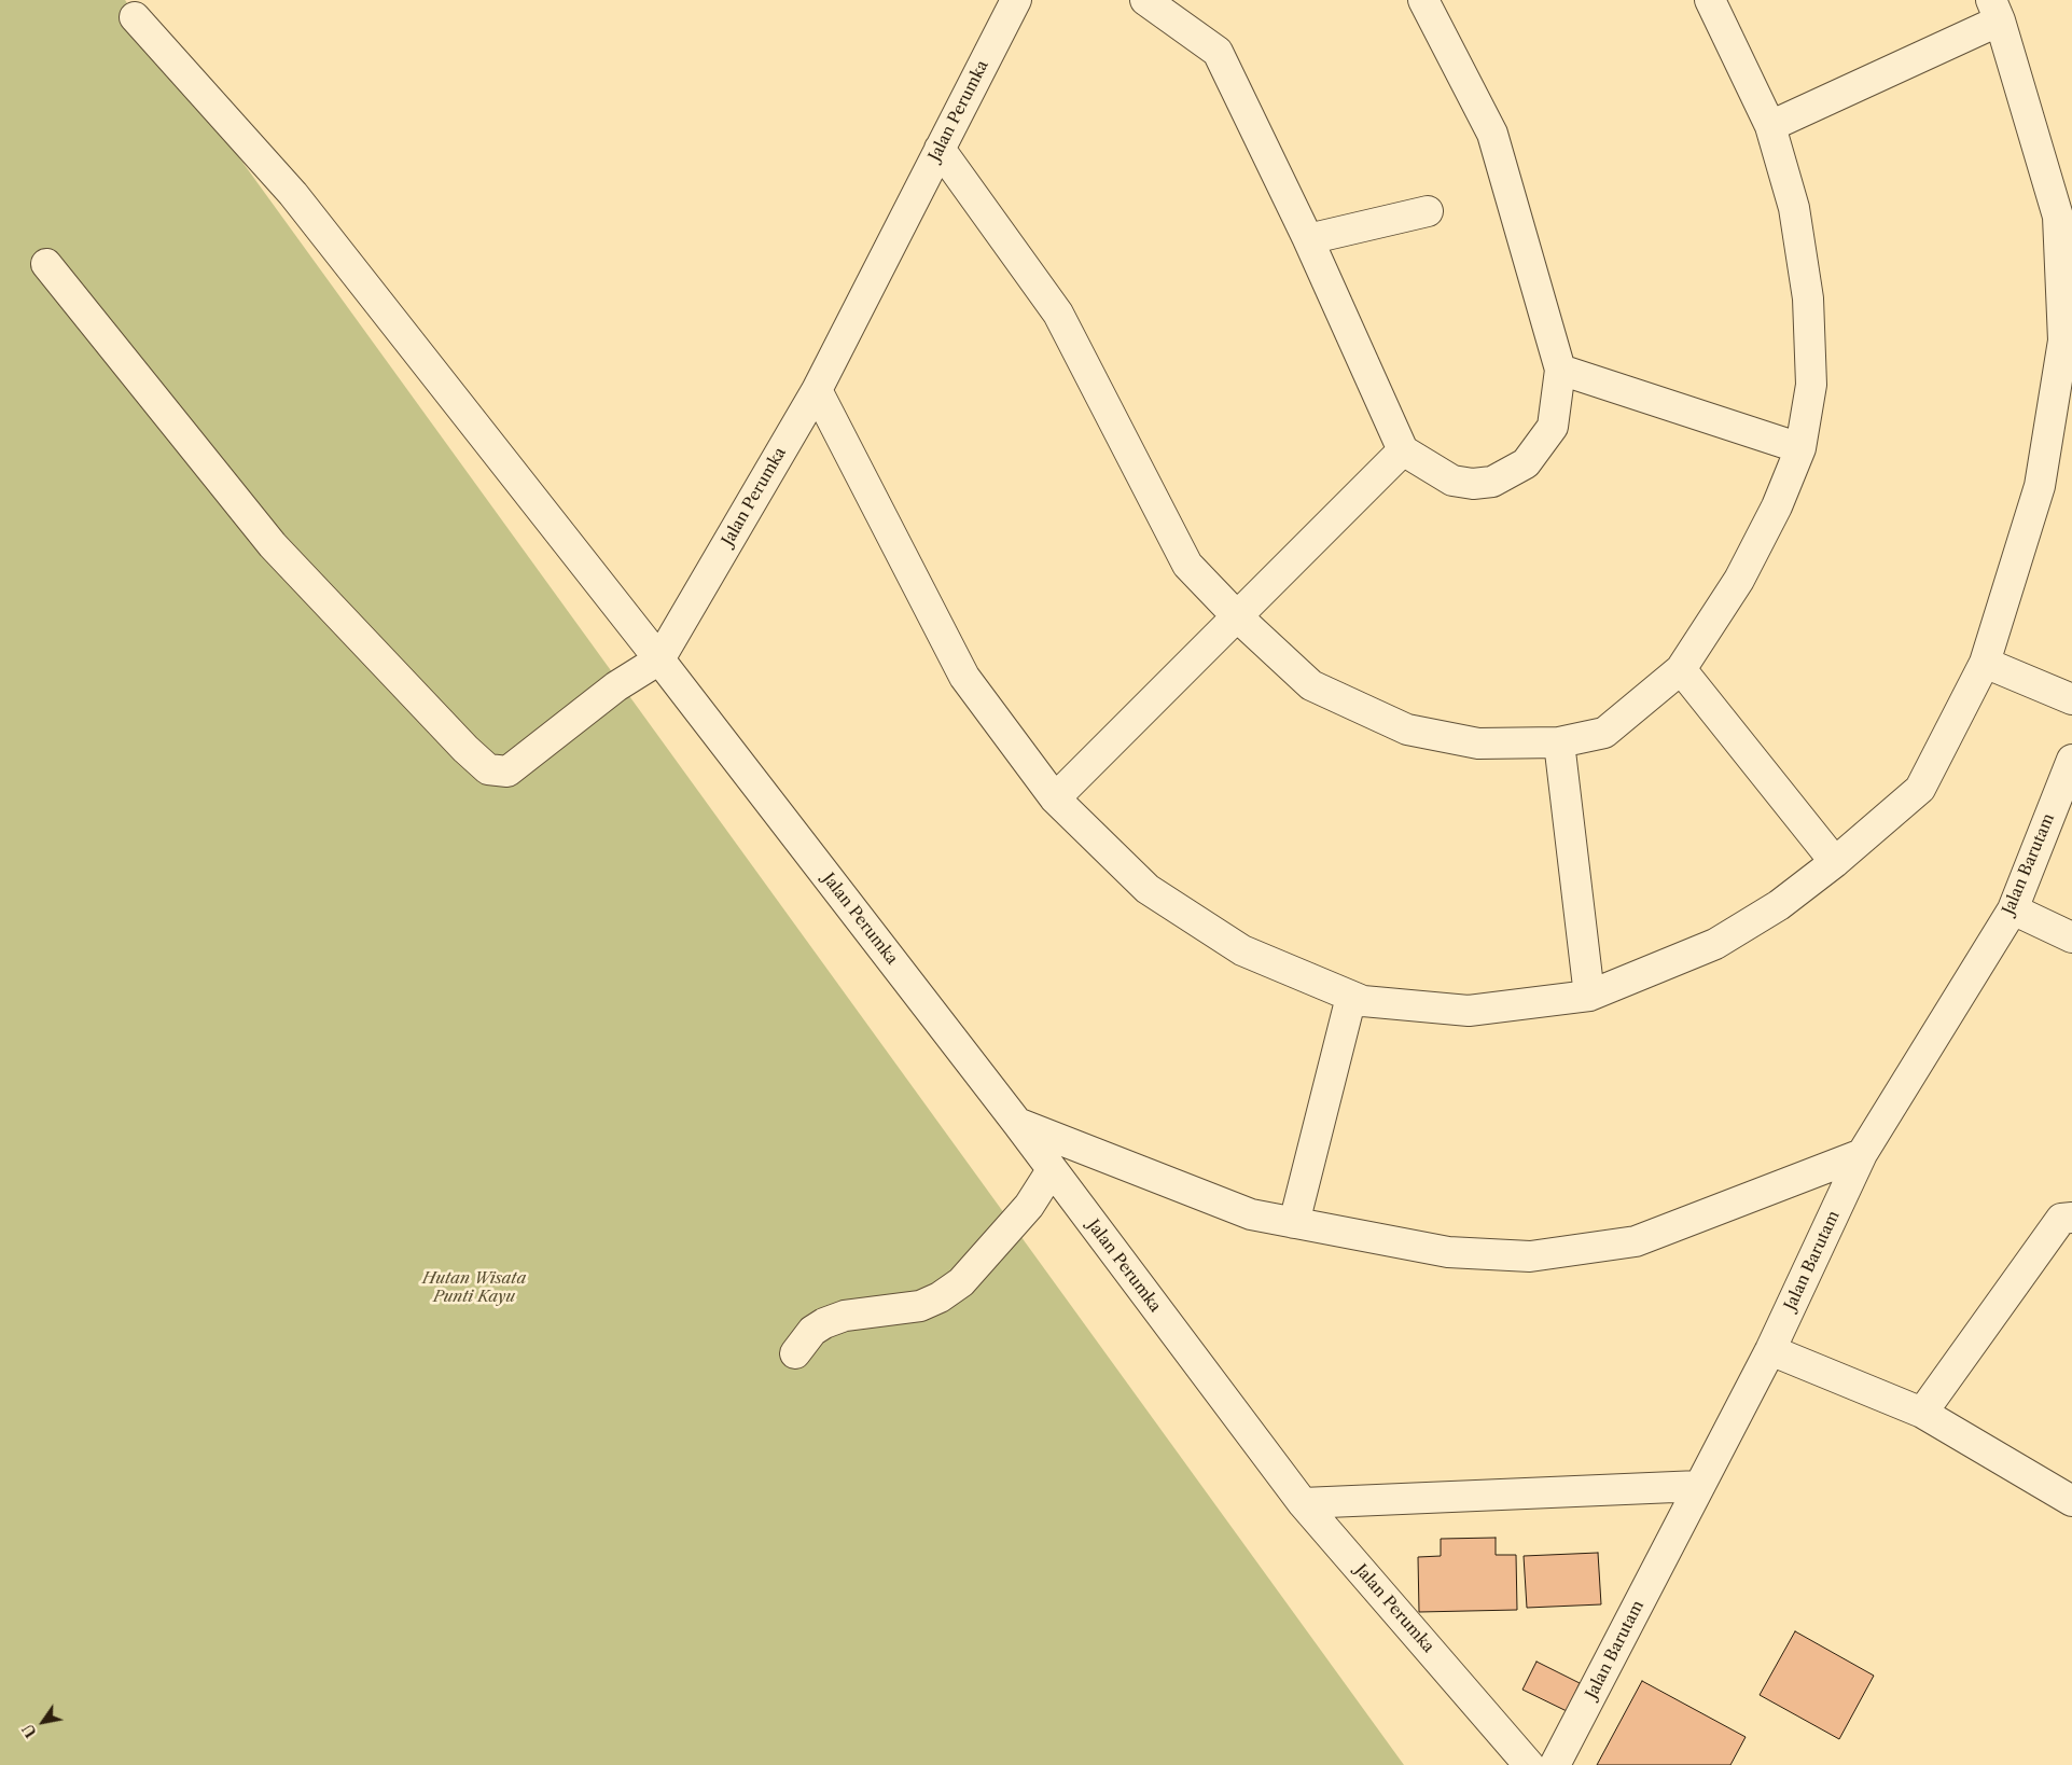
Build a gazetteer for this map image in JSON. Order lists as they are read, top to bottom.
{
  "streets": {
    "street": ["Jalan Perumka", "Jalan Barutam"]
  },
  "parks": ["Hutan Wisata Punti Kayu"],
  "north": "bottom left"
}
